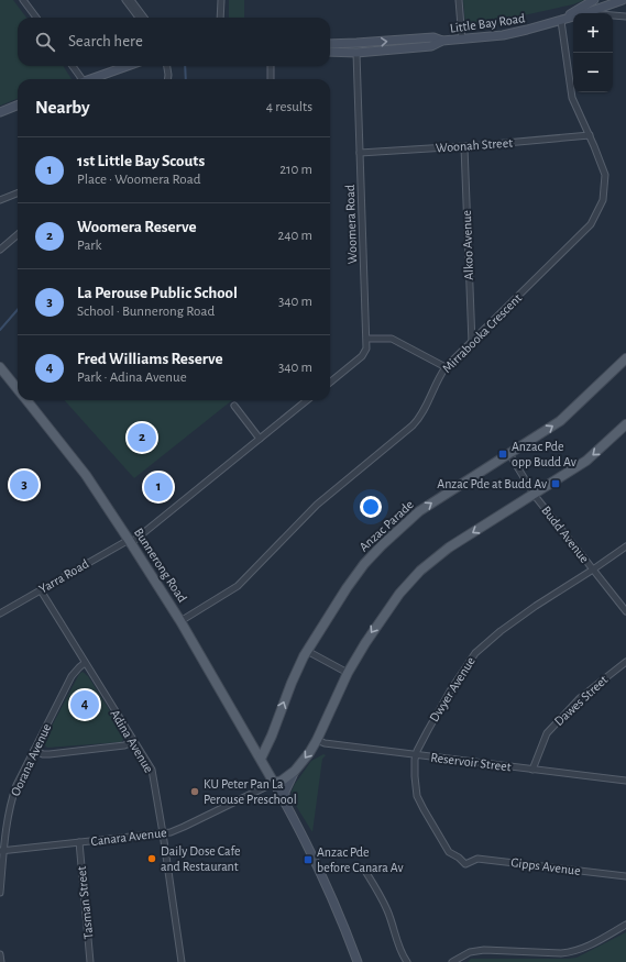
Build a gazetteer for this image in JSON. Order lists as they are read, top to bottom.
{
  "streets": {
    "main road": ["Anzac Parade", "Bunnerong Road"],
    "street": [
      "Little Bay Road",
      "Woonah Street",
      "Woomera Road",
      "Alkoo Avenue",
      "Mirrabooka Crescent",
      "Budd Avenue",
      "Yarra Road",
      "Dwyer Avenue",
      "Dawes Street",
      "Adina Avenue",
      "Oorana Avenue",
      "Reservoir Street",
      "Canara Avenue",
      "Gipps Avenue",
      "Tasman Street"
    ]
  },
  "crossings": [
    ["Little Bay Road", "Woomera Road"],
    ["Little Bay Road", "Mirrabooka Crescent"],
    ["Woonah Street", "Woomera Road"],
    ["Woonah Street", "Alkoo Avenue"],
    ["Woonah Street", "Mirrabooka Crescent"],
    ["Alkoo Avenue", "Mirrabooka Crescent"],
    ["Mirrabooka Crescent", "Bunnerong Road"],
    ["Anzac Parade", "Budd Avenue"],
    ["Anzac Parade", "Bunnerong Road"],
    ["Budd Avenue", "Dwyer Avenue"],
    ["Bunnerong Road", "Yarra Road"],
    ["Yarra Road", "Adina Avenue"],
    ["Dwyer Avenue", "Reservoir Street"],
    ["Dwyer Avenue", "Gipps Avenue"],
    ["Dawes Street", "Reservoir Street"],
    ["Adina Avenue", "Oorana Avenue"],
    ["Adina Avenue", "Canara Avenue"],
    ["Oorana Avenue", "Canara Avenue"],
    ["Canara Avenue", "Tasman Street"]
  ],
  "places": {
    "transit": ["Anzac Pde opp Budd Av", "Anzac Pde at Budd Av", "Anzac Pde before Canara Av"],
    "other": ["KU Peter Pan La Perouse Preschool", "Daily Dose Cafe and Restaurant"]
  },
  "page": {
    "map_buttons": ["+", "−"],
    "search": "Search here",
    "heading": ["Nearby", "4 results"],
    "list": [
      {
        "mark": "1",
        "name": "1st Little Bay Scouts",
        "note": "Place · Woomera Road",
        "value": "210 m"
      },
      {
        "mark": "2",
        "name": "Woomera Reserve",
        "note": "Park",
        "value": "240 m"
      },
      {
        "mark": "3",
        "name": "La Perouse Public School",
        "note": "School · Bunnerong Road",
        "value": "340 m"
      },
      {
        "mark": "4",
        "name": "Fred Williams Reserve",
        "note": "Park · Adina Avenue",
        "value": "340 m"
      }
    ],
    "pins": [
      "2",
      "3",
      "1",
      "4"
    ]
  }
}
